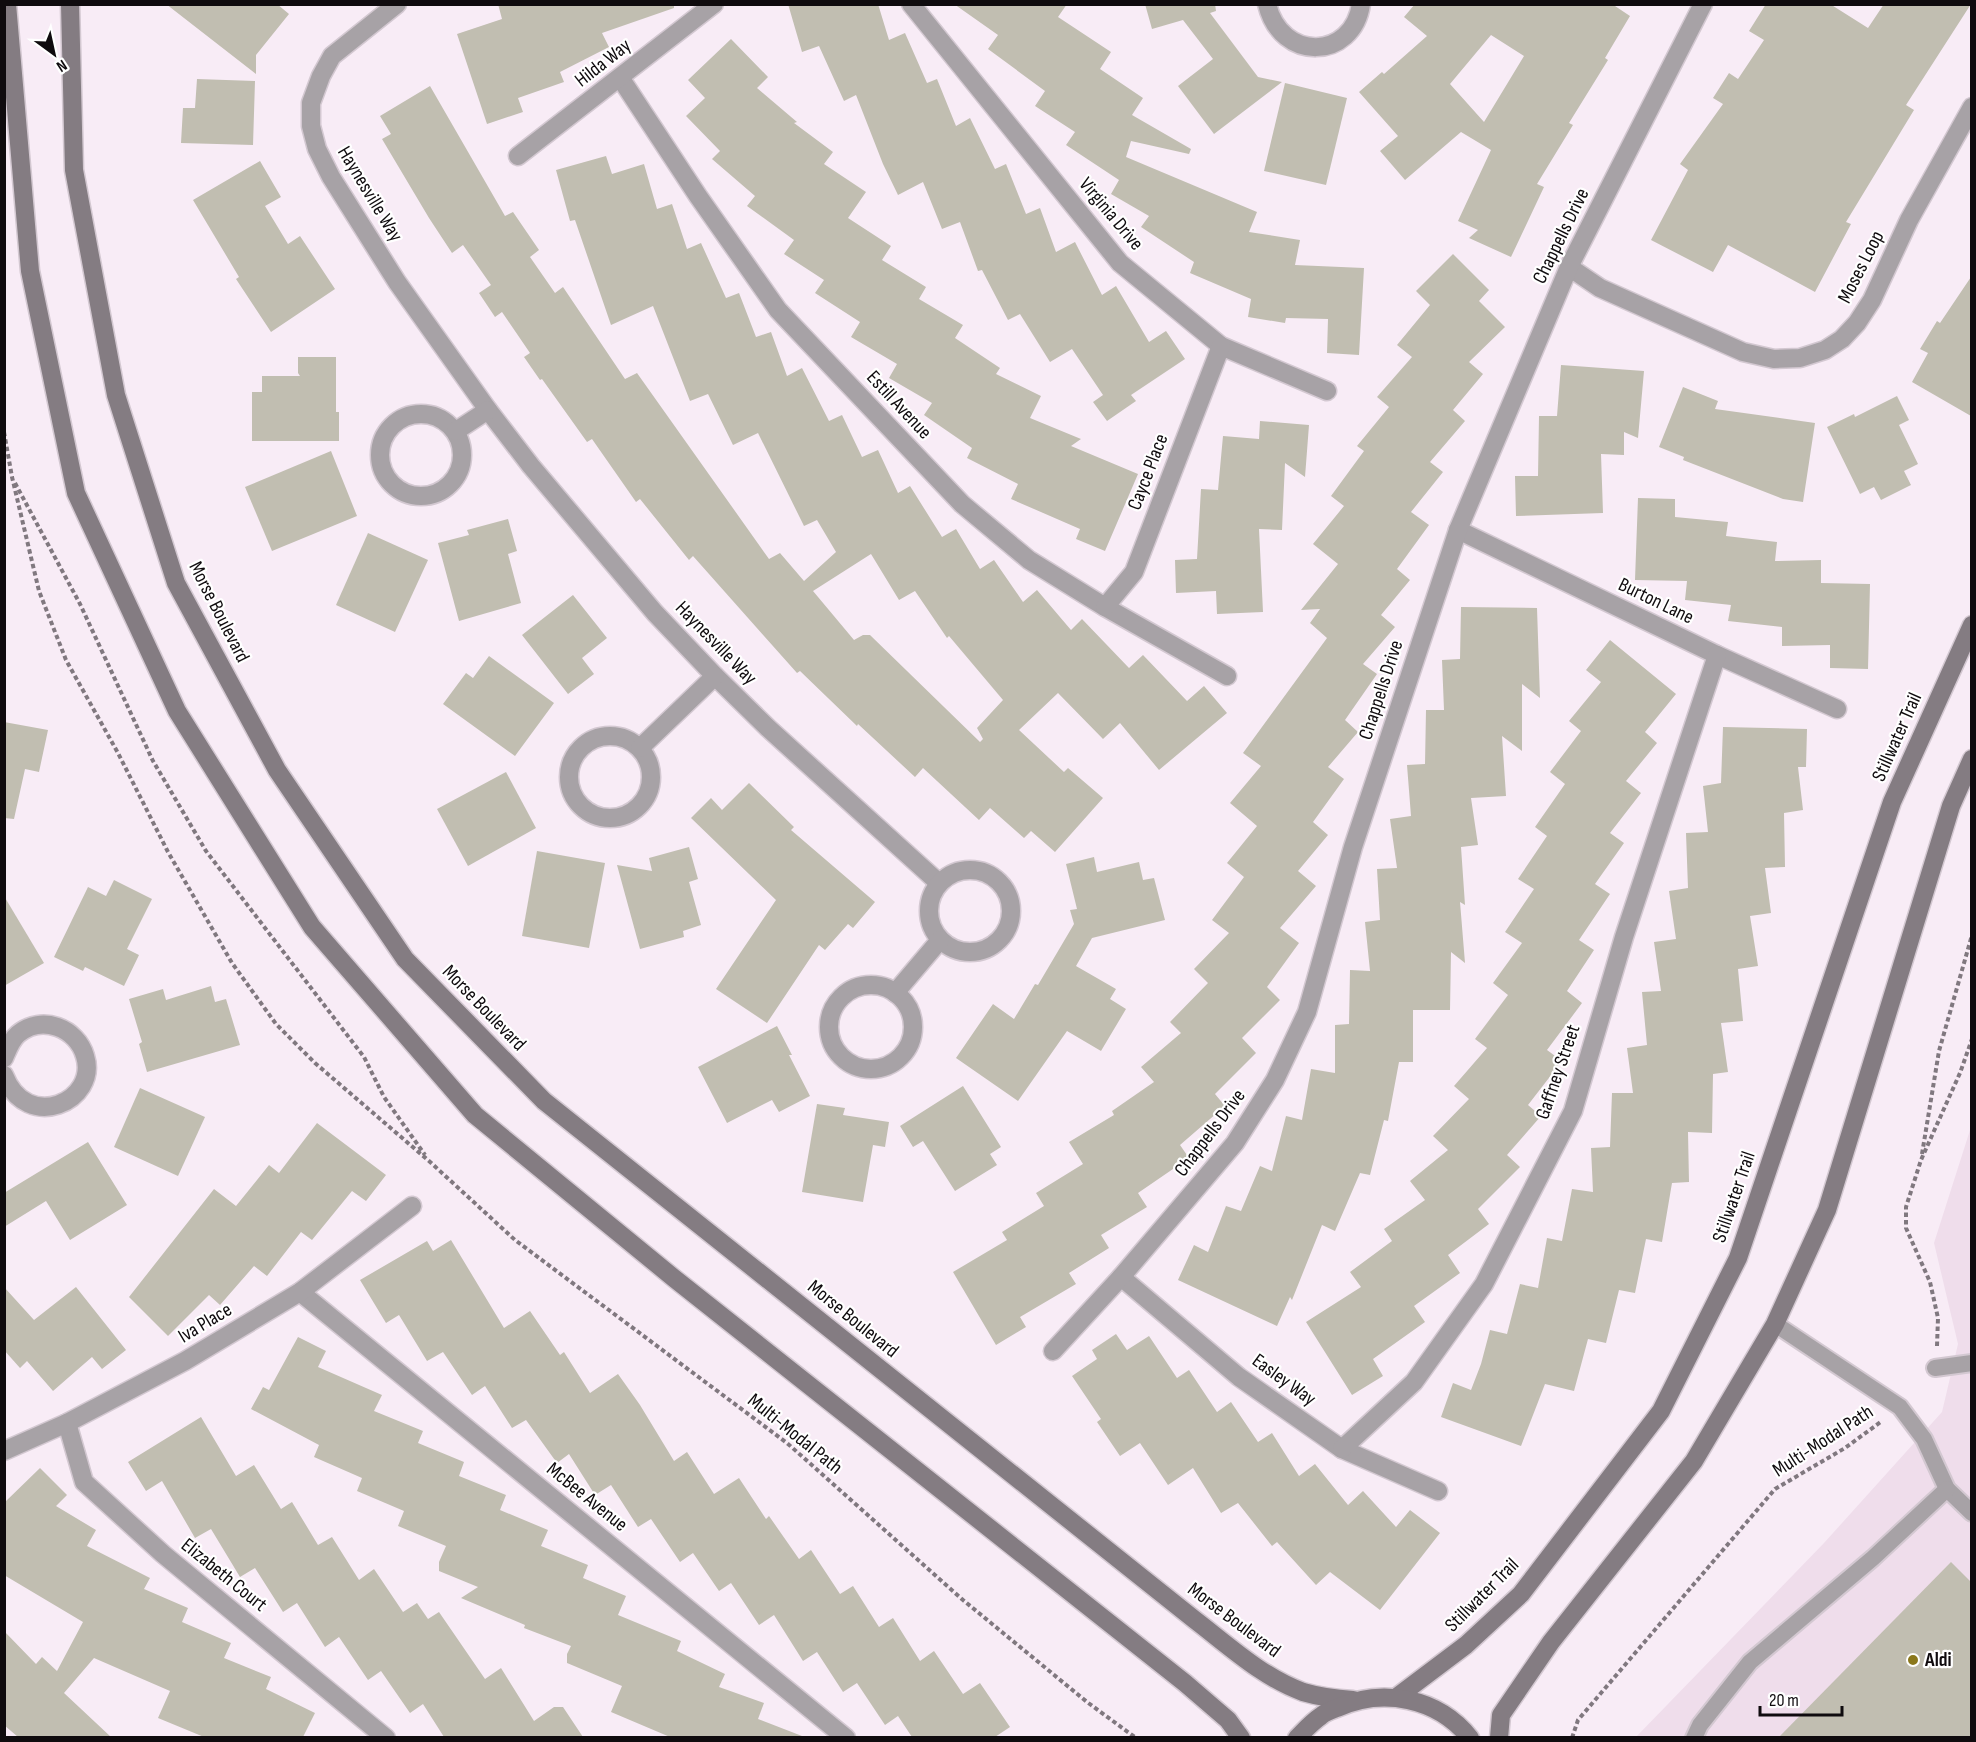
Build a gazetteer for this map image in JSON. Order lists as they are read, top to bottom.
{
  "streets": {
    "main road": ["Morse Boulevard", "Stillwater Trail"],
    "street": [
      "Hilda Way",
      "Haynesville Way",
      "Virginia Drive",
      "Chappells Drive",
      "Moses Loop",
      "Estill Avenue",
      "Cayce Place",
      "Burton Lane",
      "Gaffney Street",
      "Iva Place",
      "Easley Way",
      "McBee Avenue",
      "Elizabeth Court"
    ],
    "path": ["Multi-Modal Path"]
  },
  "crossings": [
    ["Hilda Way", "Estill Avenue"],
    ["Virginia Drive", "Cayce Place"],
    ["Chappells Drive", "Moses Loop"],
    ["Chappells Drive", "Burton Lane"],
    ["Chappells Drive", "Easley Way"],
    ["Estill Avenue", "Cayce Place"],
    ["Burton Lane", "Gaffney Street"],
    ["Gaffney Street", "Easley Way"],
    ["Iva Place", "McBee Avenue"],
    ["Iva Place", "Elizabeth Court"]
  ],
  "places": ["Aldi"],
  "scale_bar": "20 m",
  "north": "bottom right"
}
